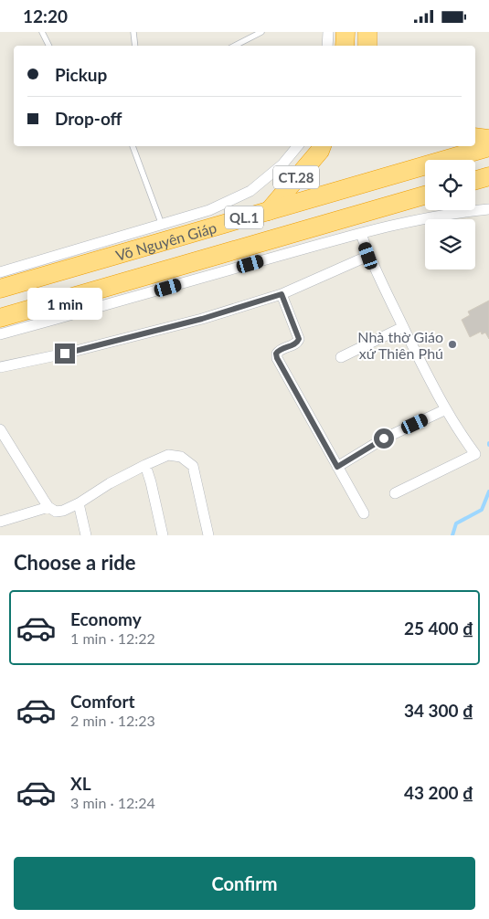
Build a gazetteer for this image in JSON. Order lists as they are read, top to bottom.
{
  "streets": {
    "highway": ["CT.28", "QL.1", "Võ Nguyên Giáp"]
  },
  "crossings": [
    ["CT.28", "Võ Nguyên Giáp"]
  ],
  "places": ["Nhà thờ Giáo xứ Thiên Phú"],
  "page": {
    "status": "12:20",
    "banner": ["Pickup", "Drop-off"],
    "bubble": "1 min",
    "heading": "Choose a ride",
    "list": [
      {
        "name": "Economy",
        "note": "1 min · 12:22",
        "value": "25 400 ₫"
      },
      {
        "name": "Comfort",
        "note": "2 min · 12:23",
        "value": "34 300 ₫"
      },
      {
        "name": "XL",
        "note": "3 min · 12:24",
        "value": "43 200 ₫"
      }
    ],
    "buttons": "Confirm"
  }
}
